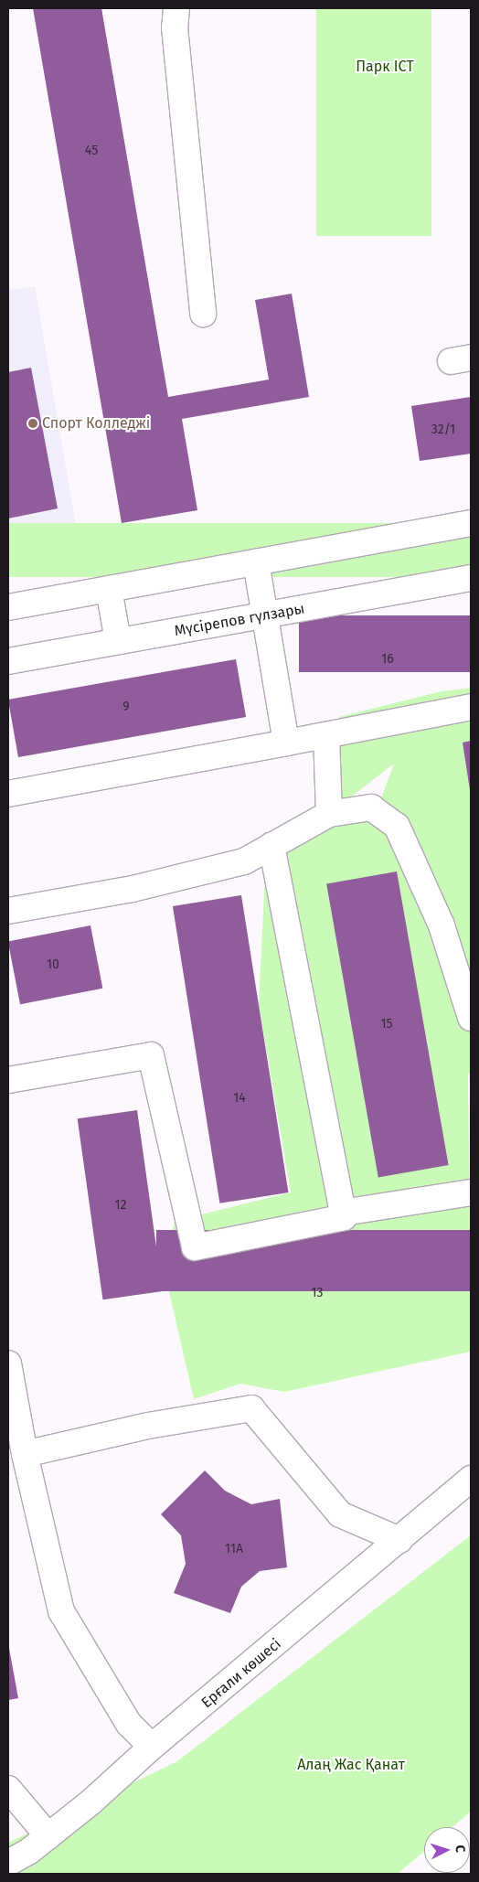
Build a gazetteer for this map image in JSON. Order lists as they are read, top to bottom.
{
  "streets": {
    "street": ["Мүсірепов гүлзары", "Ерғали көшесі"]
  },
  "parks": ["Парк ICT", "Алаң Жас Қанат"],
  "places": ["Спорт Колледжі"],
  "house_numbers": [
    "45",
    "32/1",
    "16",
    "9",
    "10",
    "15",
    "14",
    "12",
    "13",
    "11А"
  ],
  "north": "right"
}
